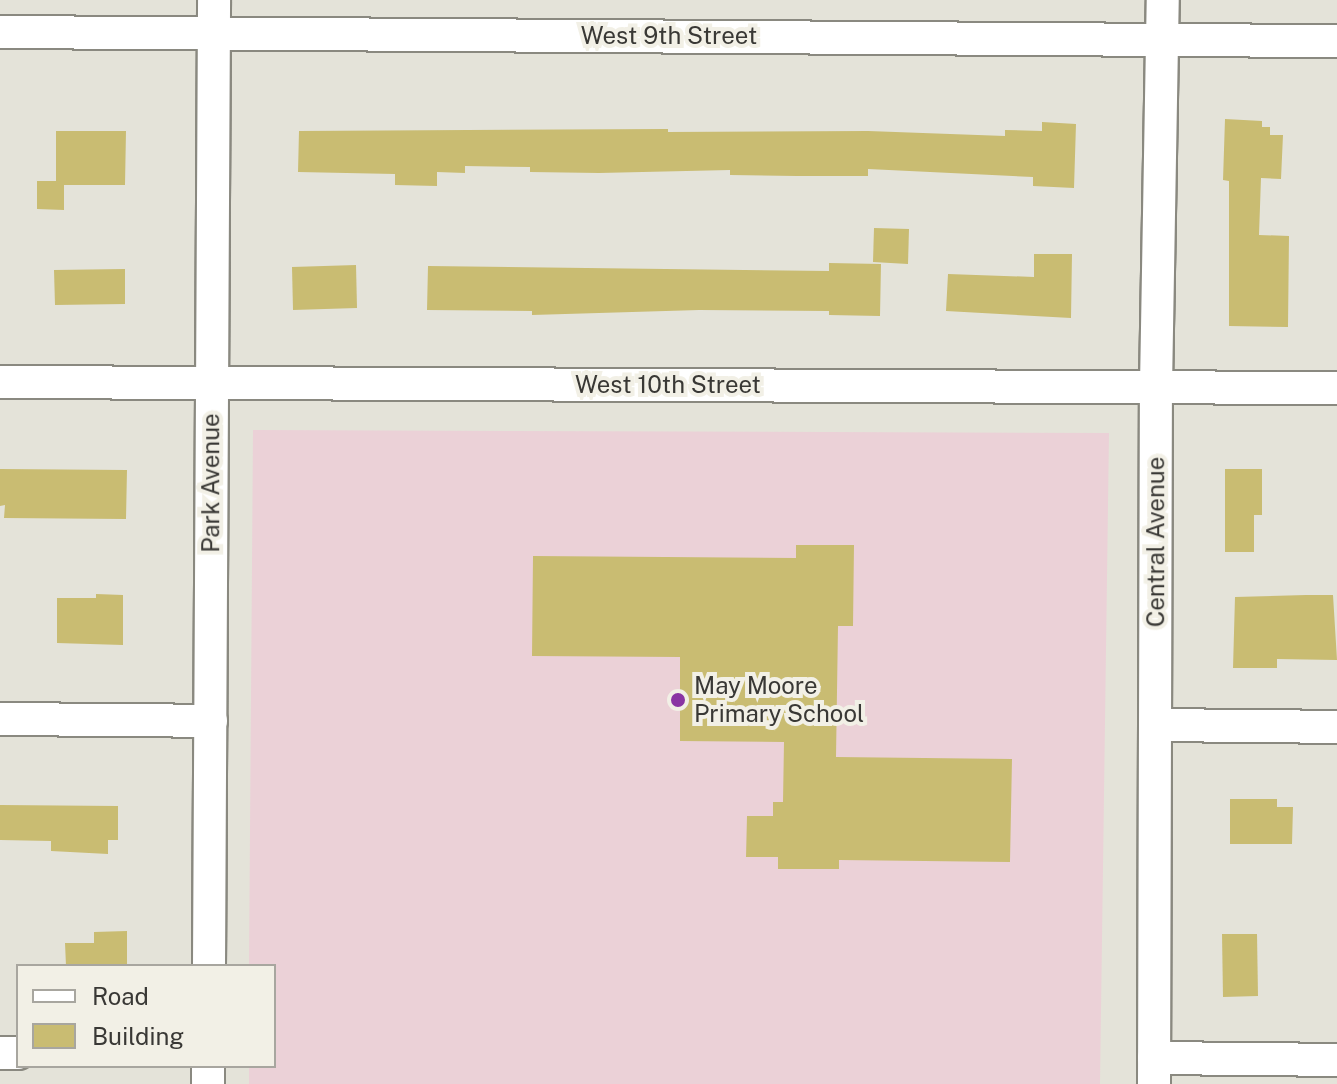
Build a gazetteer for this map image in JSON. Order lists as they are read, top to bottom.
{
  "streets": {
    "street": [
      "West 9th Street",
      "West 10th Street",
      "Park Avenue",
      "Central Avenue"
    ]
  },
  "crossings": [
    ["West 9th Street", "Park Avenue"],
    ["West 9th Street", "Central Avenue"],
    ["West 10th Street", "Park Avenue"],
    ["West 10th Street", "Central Avenue"]
  ],
  "places": ["May Moore Primary School"],
  "legend": ["Road", "Building"]
}
